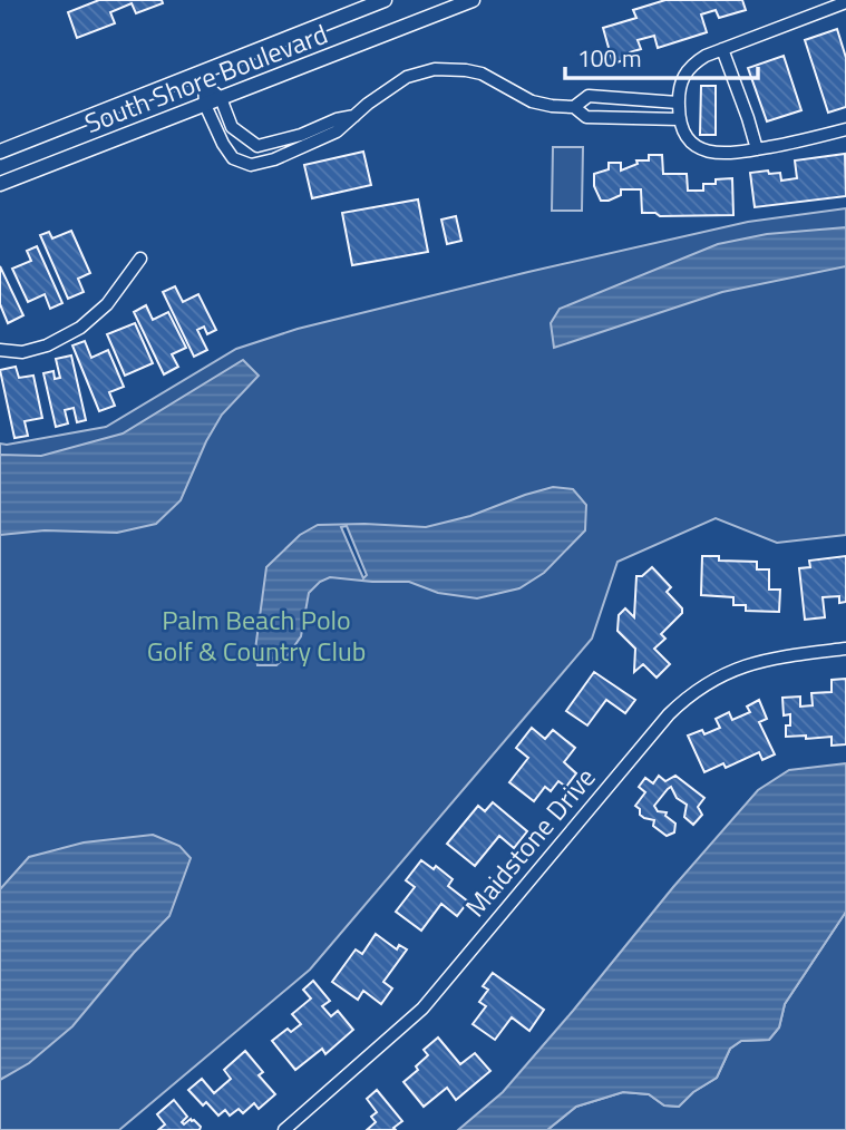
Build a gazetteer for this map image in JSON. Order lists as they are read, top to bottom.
{
  "streets": {
    "street": ["South Shore Boulevard", "Maidstone Drive"]
  },
  "parks": ["Palm Beach Polo Golf & Country Club"],
  "scale_bar": "100 m"
}
